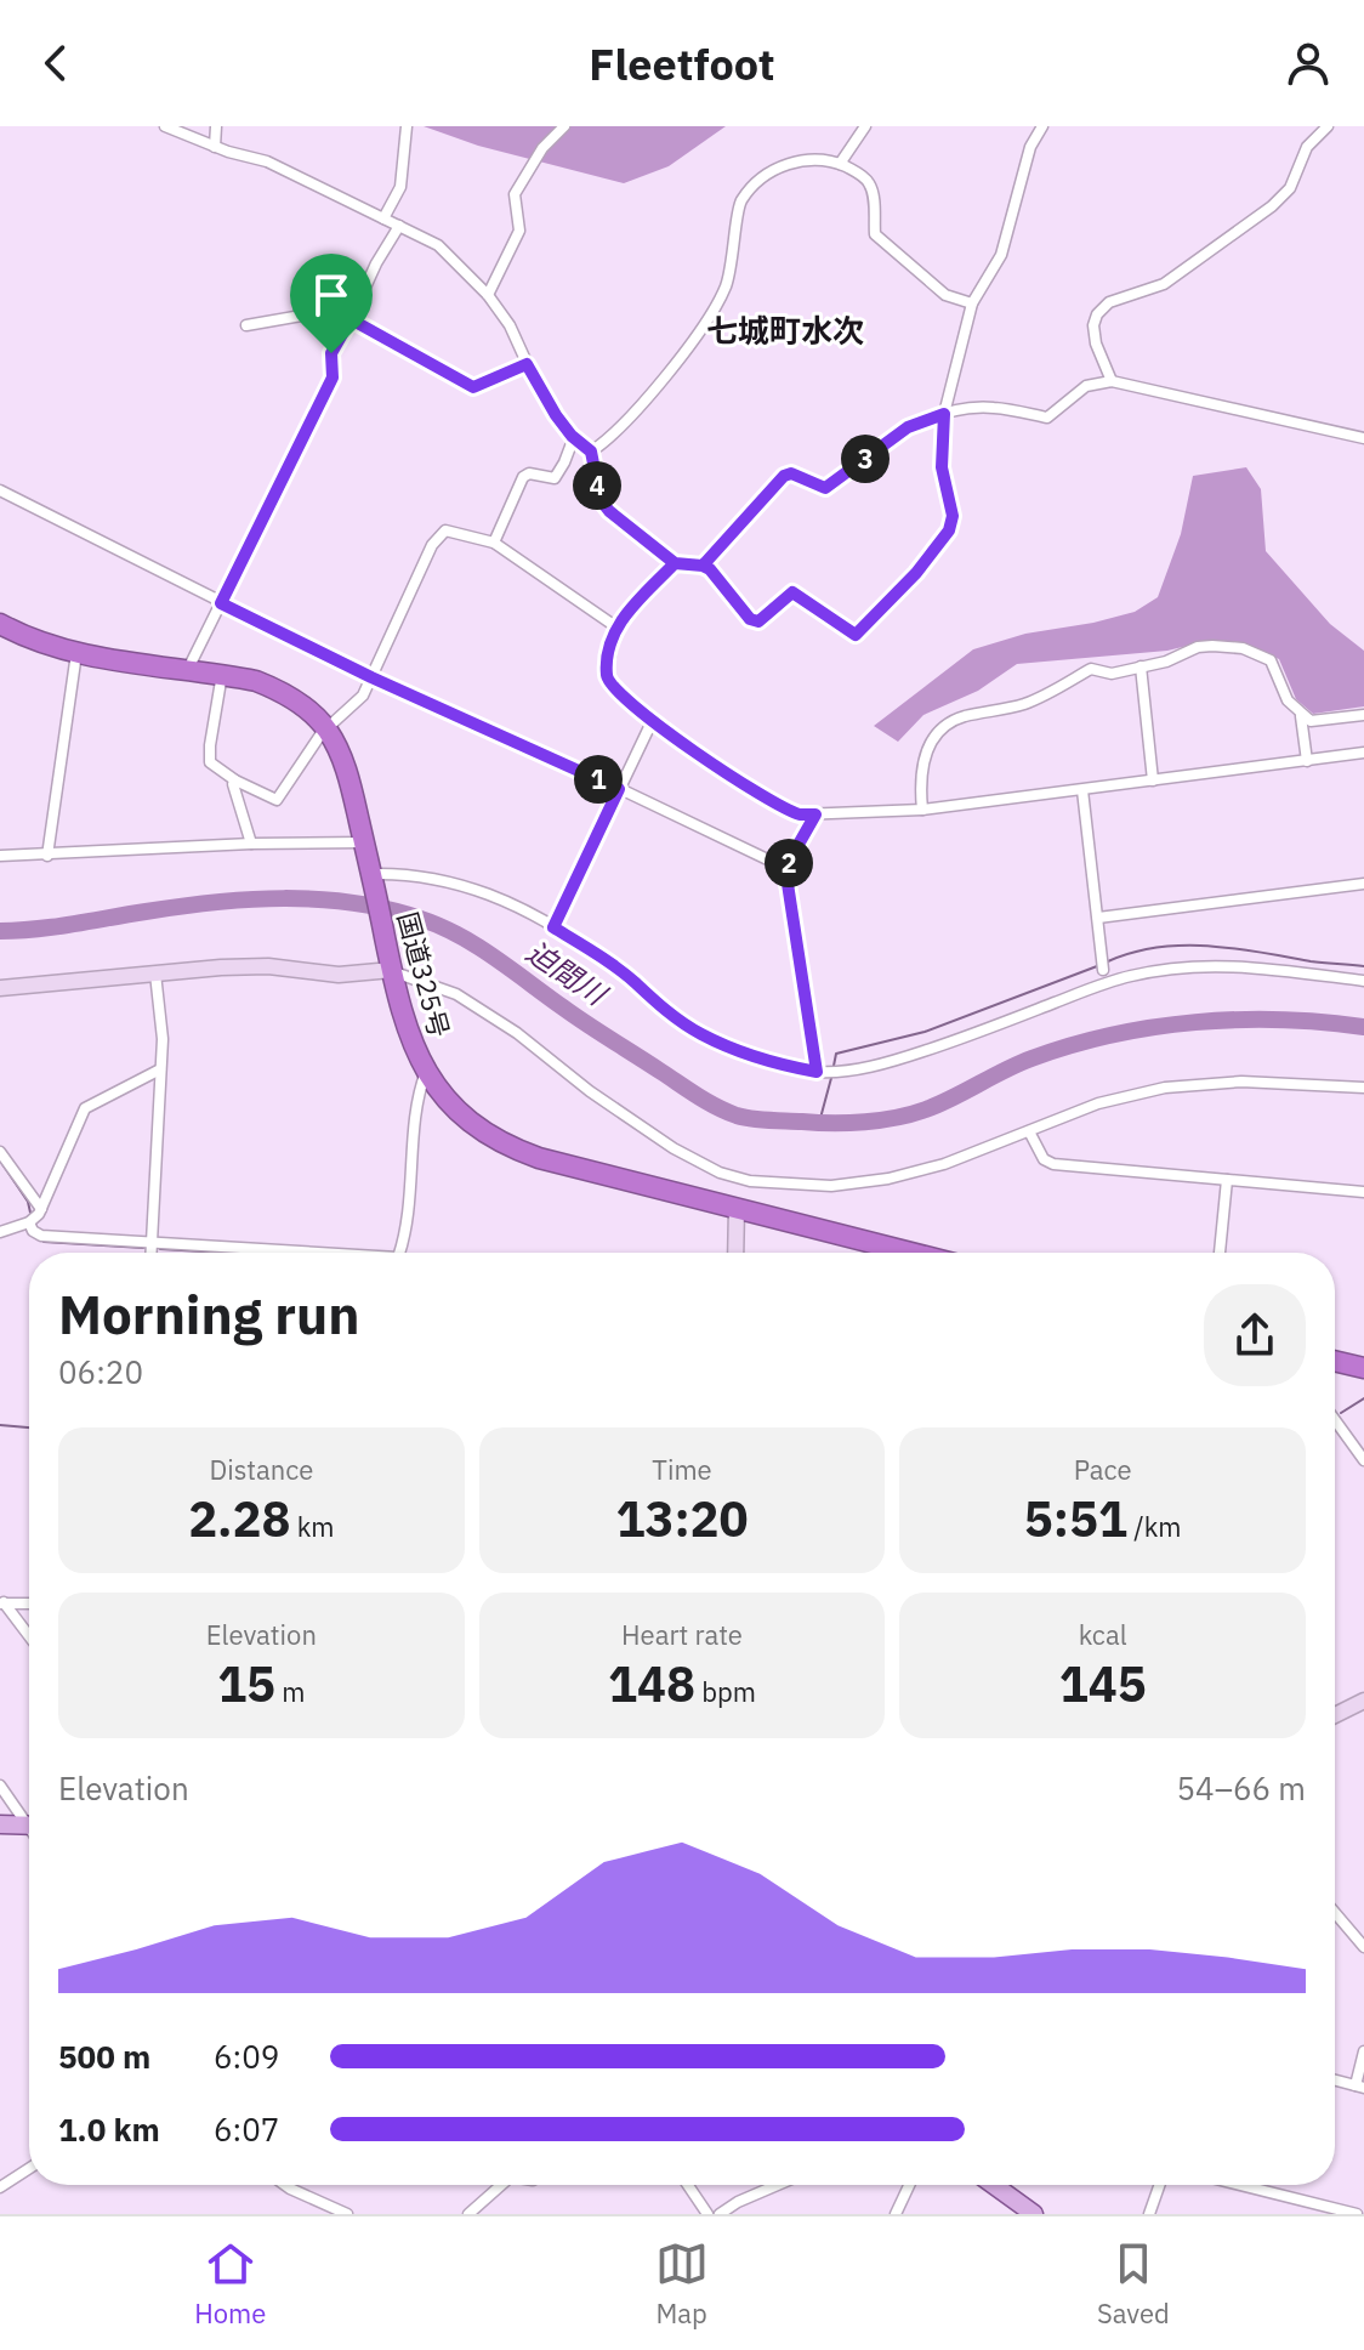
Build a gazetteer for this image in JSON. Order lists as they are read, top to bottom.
{
  "streets": {
    "highway": ["国道325号"]
  },
  "districts": ["七城町水次"],
  "water": ["迫間川"],
  "page": {
    "header": "Fleetfoot",
    "pins": [
      "3",
      "4",
      "1",
      "2"
    ],
    "heading": ["Morning run", "06:20"],
    "stats": [
      ["Distance", "2.28 km"],
      ["Time", "13:20"],
      ["Pace", "5:51 /km"],
      ["Elevation", "15 m"],
      ["Heart rate", "148 bpm"],
      ["kcal", "145"]
    ],
    "chart": ["Elevation", "54–66 m"],
    "list": [
      {
        "name": "500 m",
        "note": "6:09"
      },
      {
        "name": "1.0 km",
        "note": "6:07"
      }
    ],
    "tabs": ["Home", "Map", "Saved"]
  }
}
